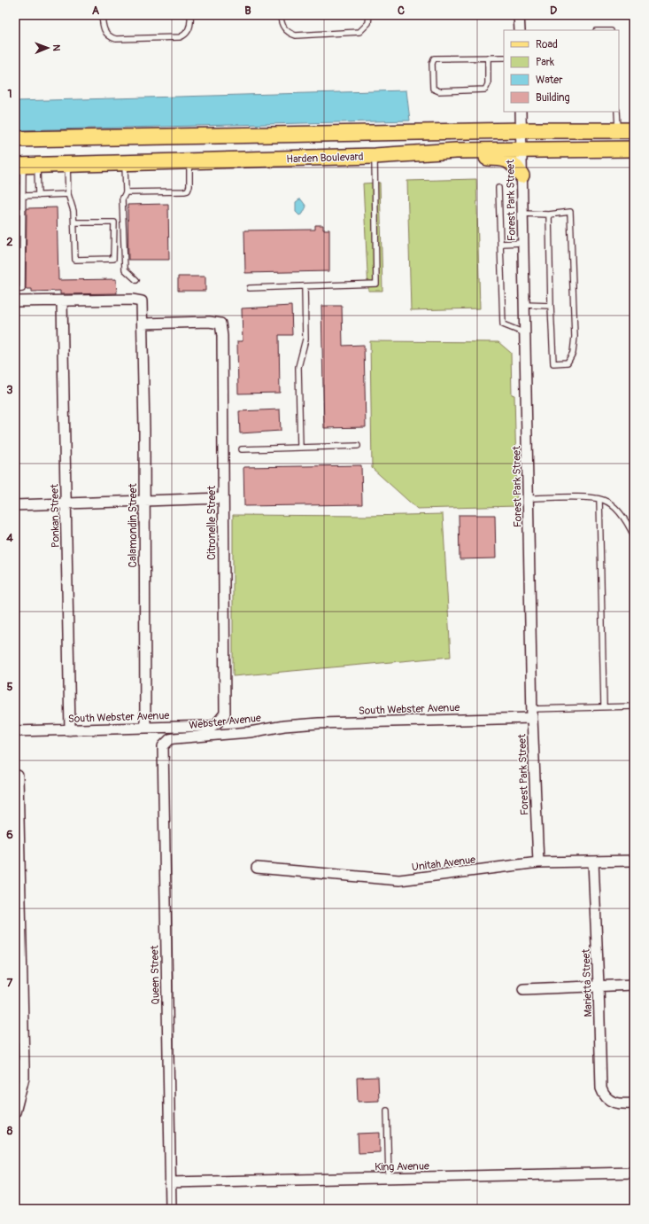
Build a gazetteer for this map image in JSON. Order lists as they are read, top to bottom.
{
  "streets": {
    "main road": ["Harden Boulevard"],
    "street": [
      "Forest Park Street",
      "Ponkan Street",
      "Citronelle Street",
      "Calamondin Street",
      "South Webster Avenue",
      "Webster Avenue",
      "Unitah Avenue",
      "Queen Street",
      "Marietta Street",
      "King Avenue"
    ]
  },
  "crossings": [
    ["Harden Boulevard", "Forest Park Street"],
    ["Forest Park Street", "South Webster Avenue"],
    ["Forest Park Street", "Unitah Avenue"],
    ["Ponkan Street", "Calamondin Street"],
    ["Ponkan Street", "South Webster Avenue"],
    ["Citronelle Street", "Calamondin Street"],
    ["Citronelle Street", "South Webster Avenue"],
    ["Calamondin Street", "South Webster Avenue"],
    ["South Webster Avenue", "Webster Avenue"],
    ["Webster Avenue", "Queen Street"],
    ["Unitah Avenue", "Marietta Street"],
    ["Queen Street", "King Avenue"]
  ],
  "legend": [
    "Road",
    "Park",
    "Water",
    "Building"
  ],
  "north": "right",
  "grid": {
    "columns": [
      "A",
      "B",
      "C",
      "D"
    ],
    "rows": [
      "1",
      "2",
      "3",
      "4",
      "5",
      "6",
      "7",
      "8"
    ]
  }
}
